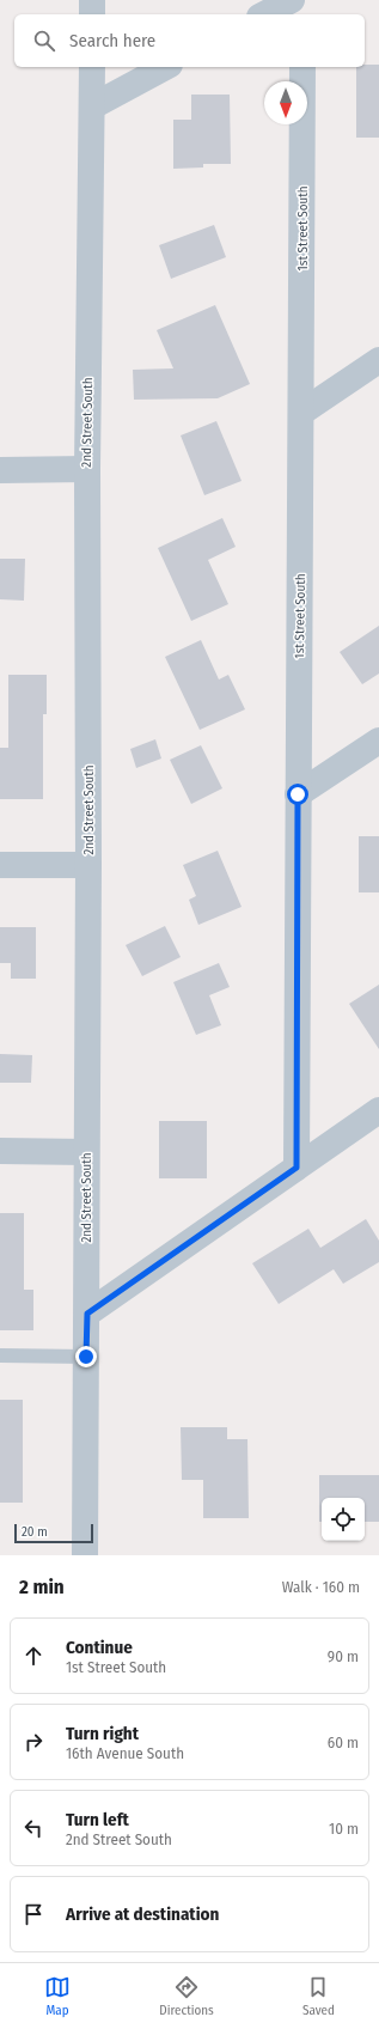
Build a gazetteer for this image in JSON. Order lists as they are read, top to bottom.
{
  "streets": {
    "street": ["1st Street South", "2nd Street South"]
  },
  "scale_bar": "20 m",
  "north": "bottom",
  "page": {
    "search": "Search here",
    "scale": "20 m",
    "heading": ["2 min", "Walk · 160 m"],
    "list": [
      ["Continue", "1st Street South", "90 m"],
      ["Turn right", "16th Avenue South", "60 m"],
      ["Turn left", "2nd Street South", "10 m"],
      "Arrive at destination"
    ],
    "nav": ["Map", "Directions", "Saved"]
  }
}
